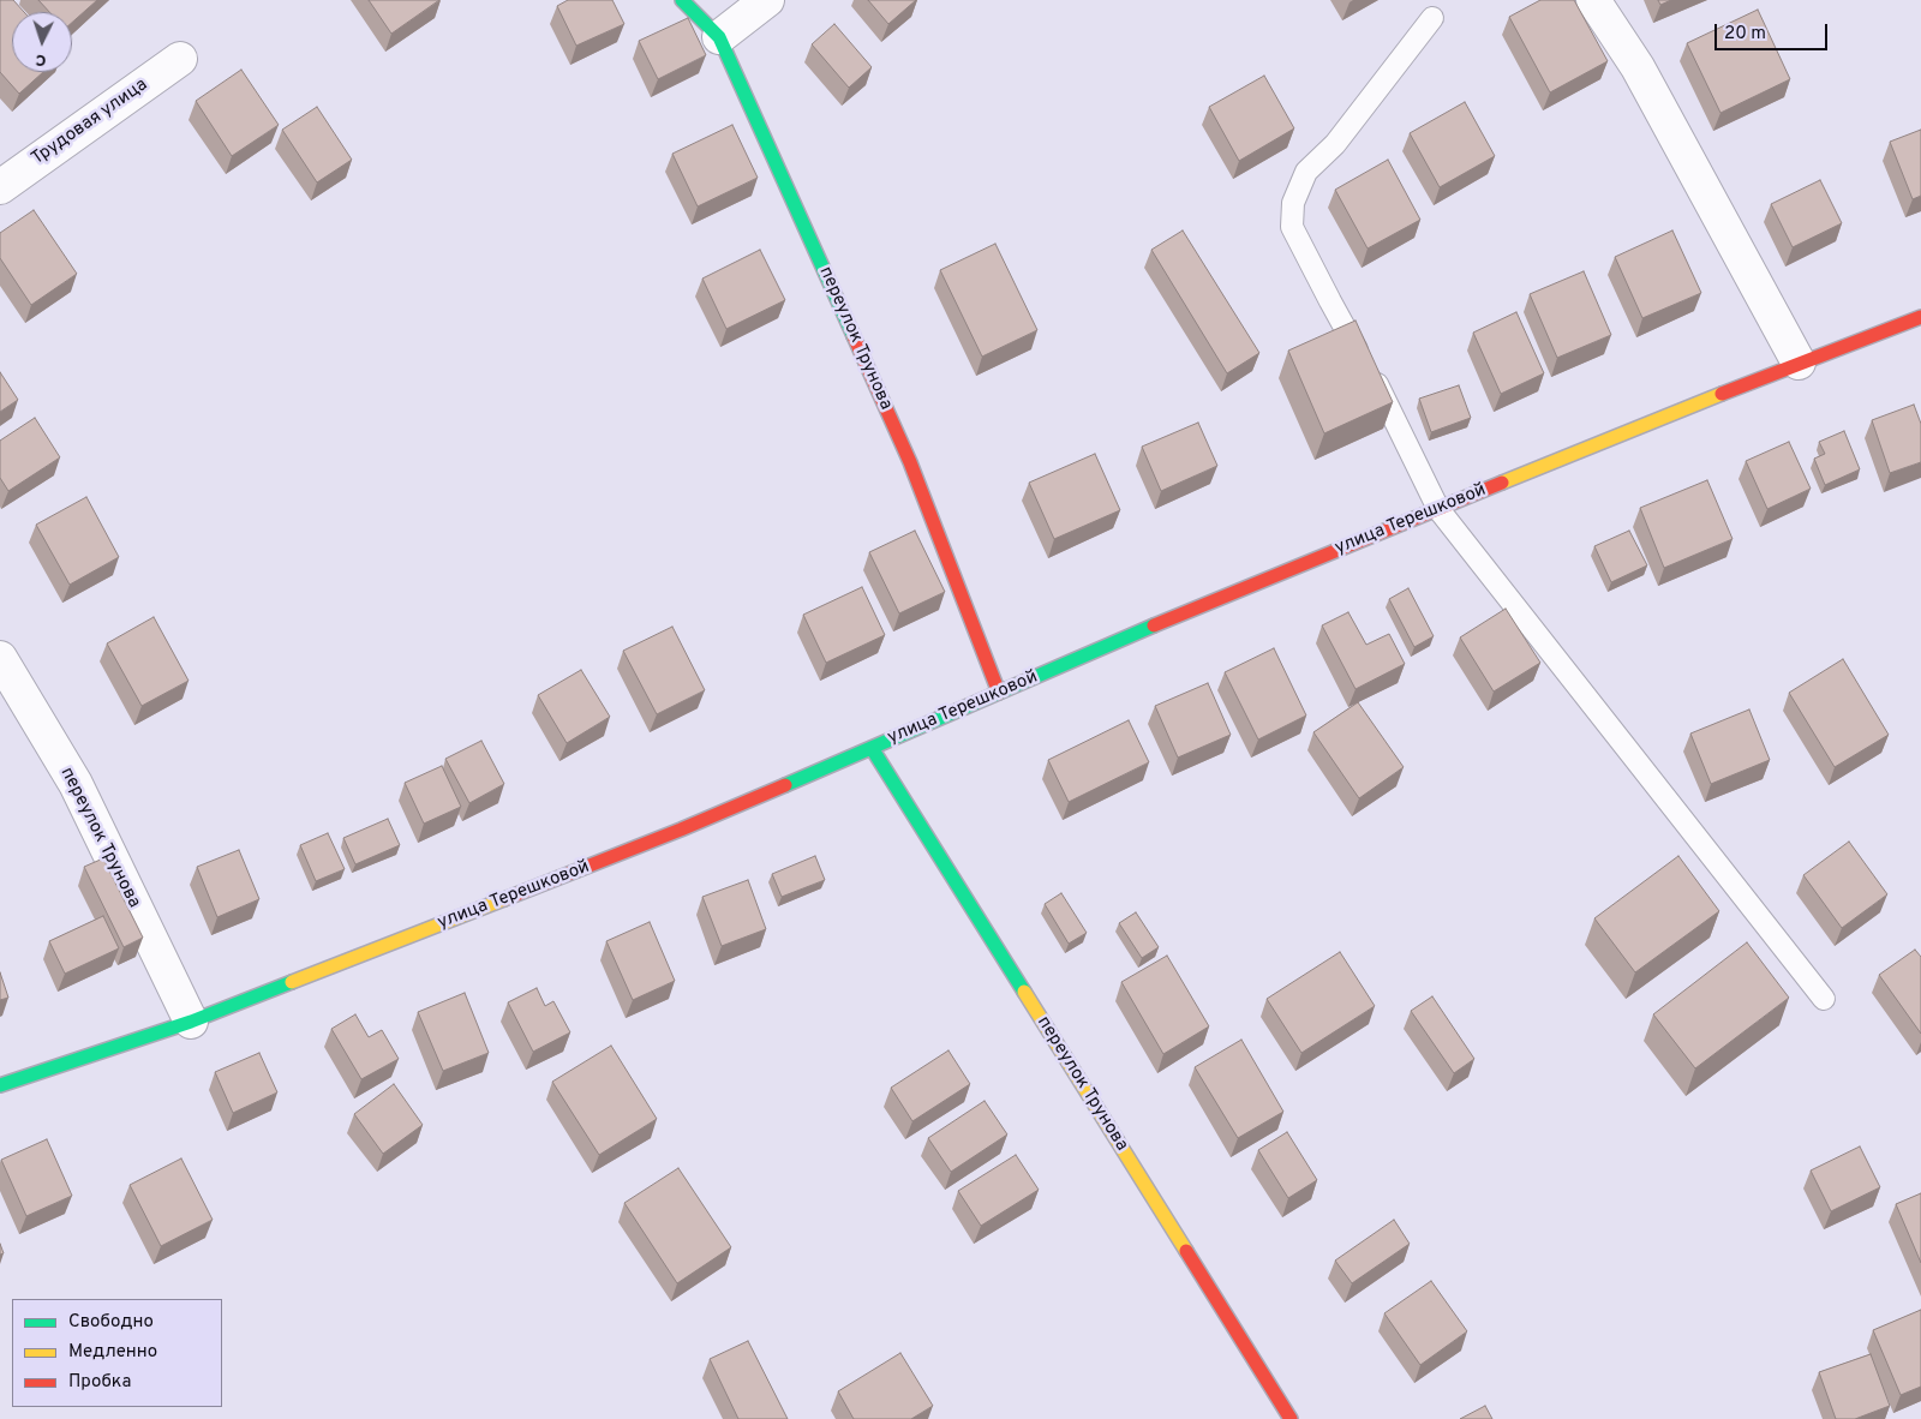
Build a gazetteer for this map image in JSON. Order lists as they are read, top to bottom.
{
  "streets": {
    "street": ["Трудовая улица", "переулок Трунова", "улица Терешковой"]
  },
  "crossings": [
    ["переулок Трунова", "улица Терешковой"]
  ],
  "legend": ["Свободно", "Медленно", "Пробка"],
  "scale_bar": "20 m",
  "north": "bottom"
}
